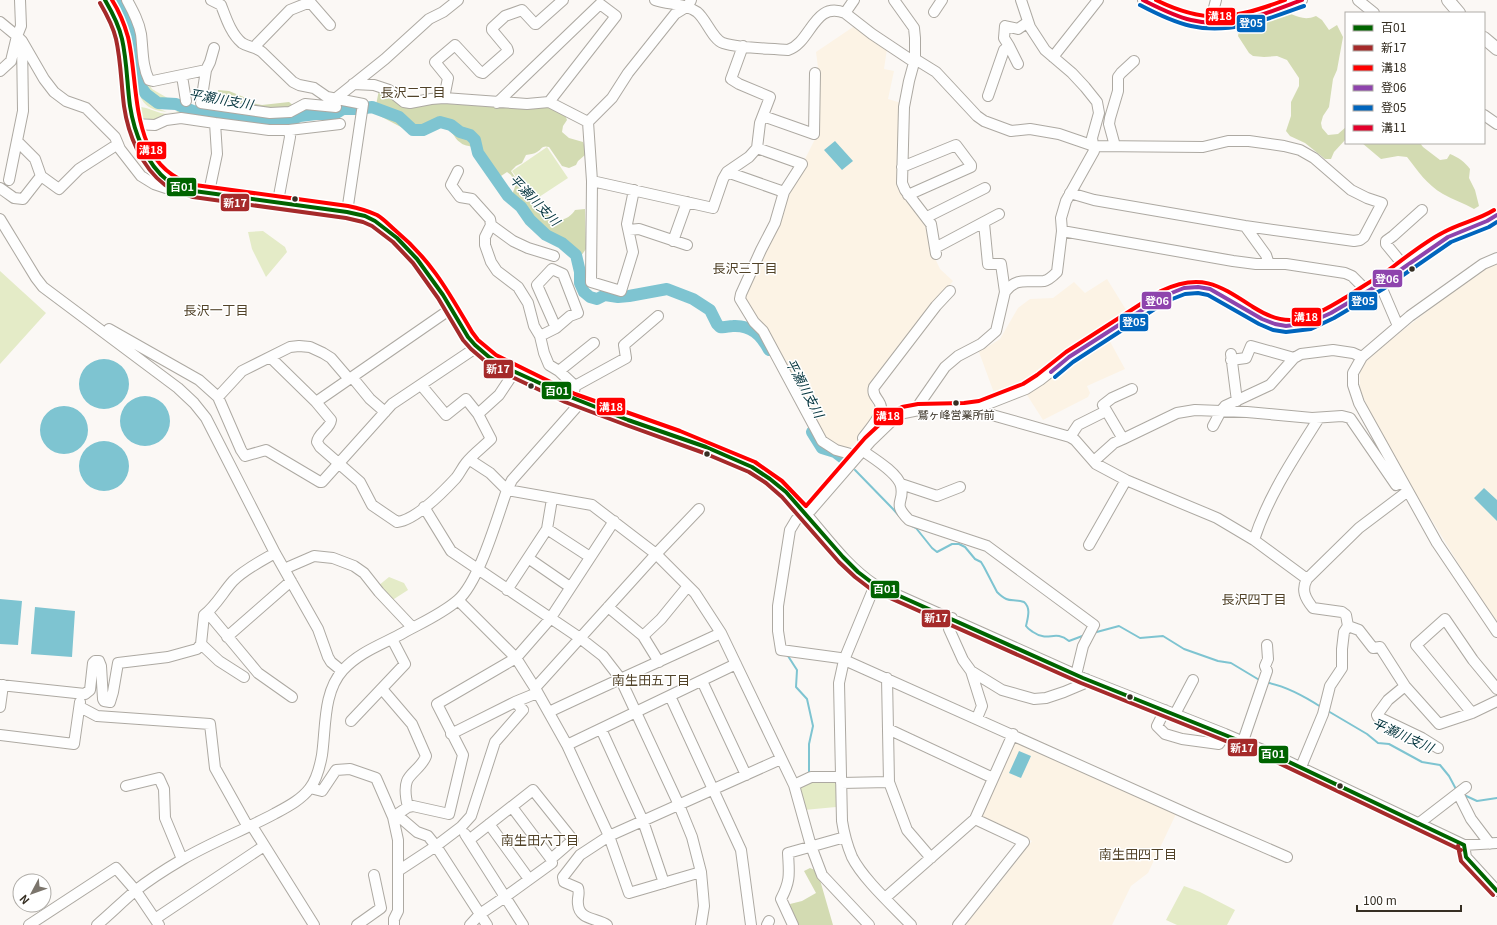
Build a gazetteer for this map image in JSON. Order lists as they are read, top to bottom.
{
  "districts": [
    "長沢二丁目",
    "長沢三丁目",
    "長沢一丁目",
    "長沢四丁目",
    "南生田五丁目",
    "南生田六丁目",
    "南生田四丁目"
  ],
  "water": ["平瀬川支川"],
  "places": ["鷲ヶ峰営業所前"],
  "lines": [
    "transit line 百01",
    "transit line 溝18",
    "transit line 溝11",
    "transit line 新17",
    "transit line 登05",
    "transit line 登06"
  ],
  "legend": [
    "百01",
    "新17",
    "溝18",
    "登06",
    "登05",
    "溝11"
  ],
  "scale_bar": "100 m",
  "north": "bottom left"
}
